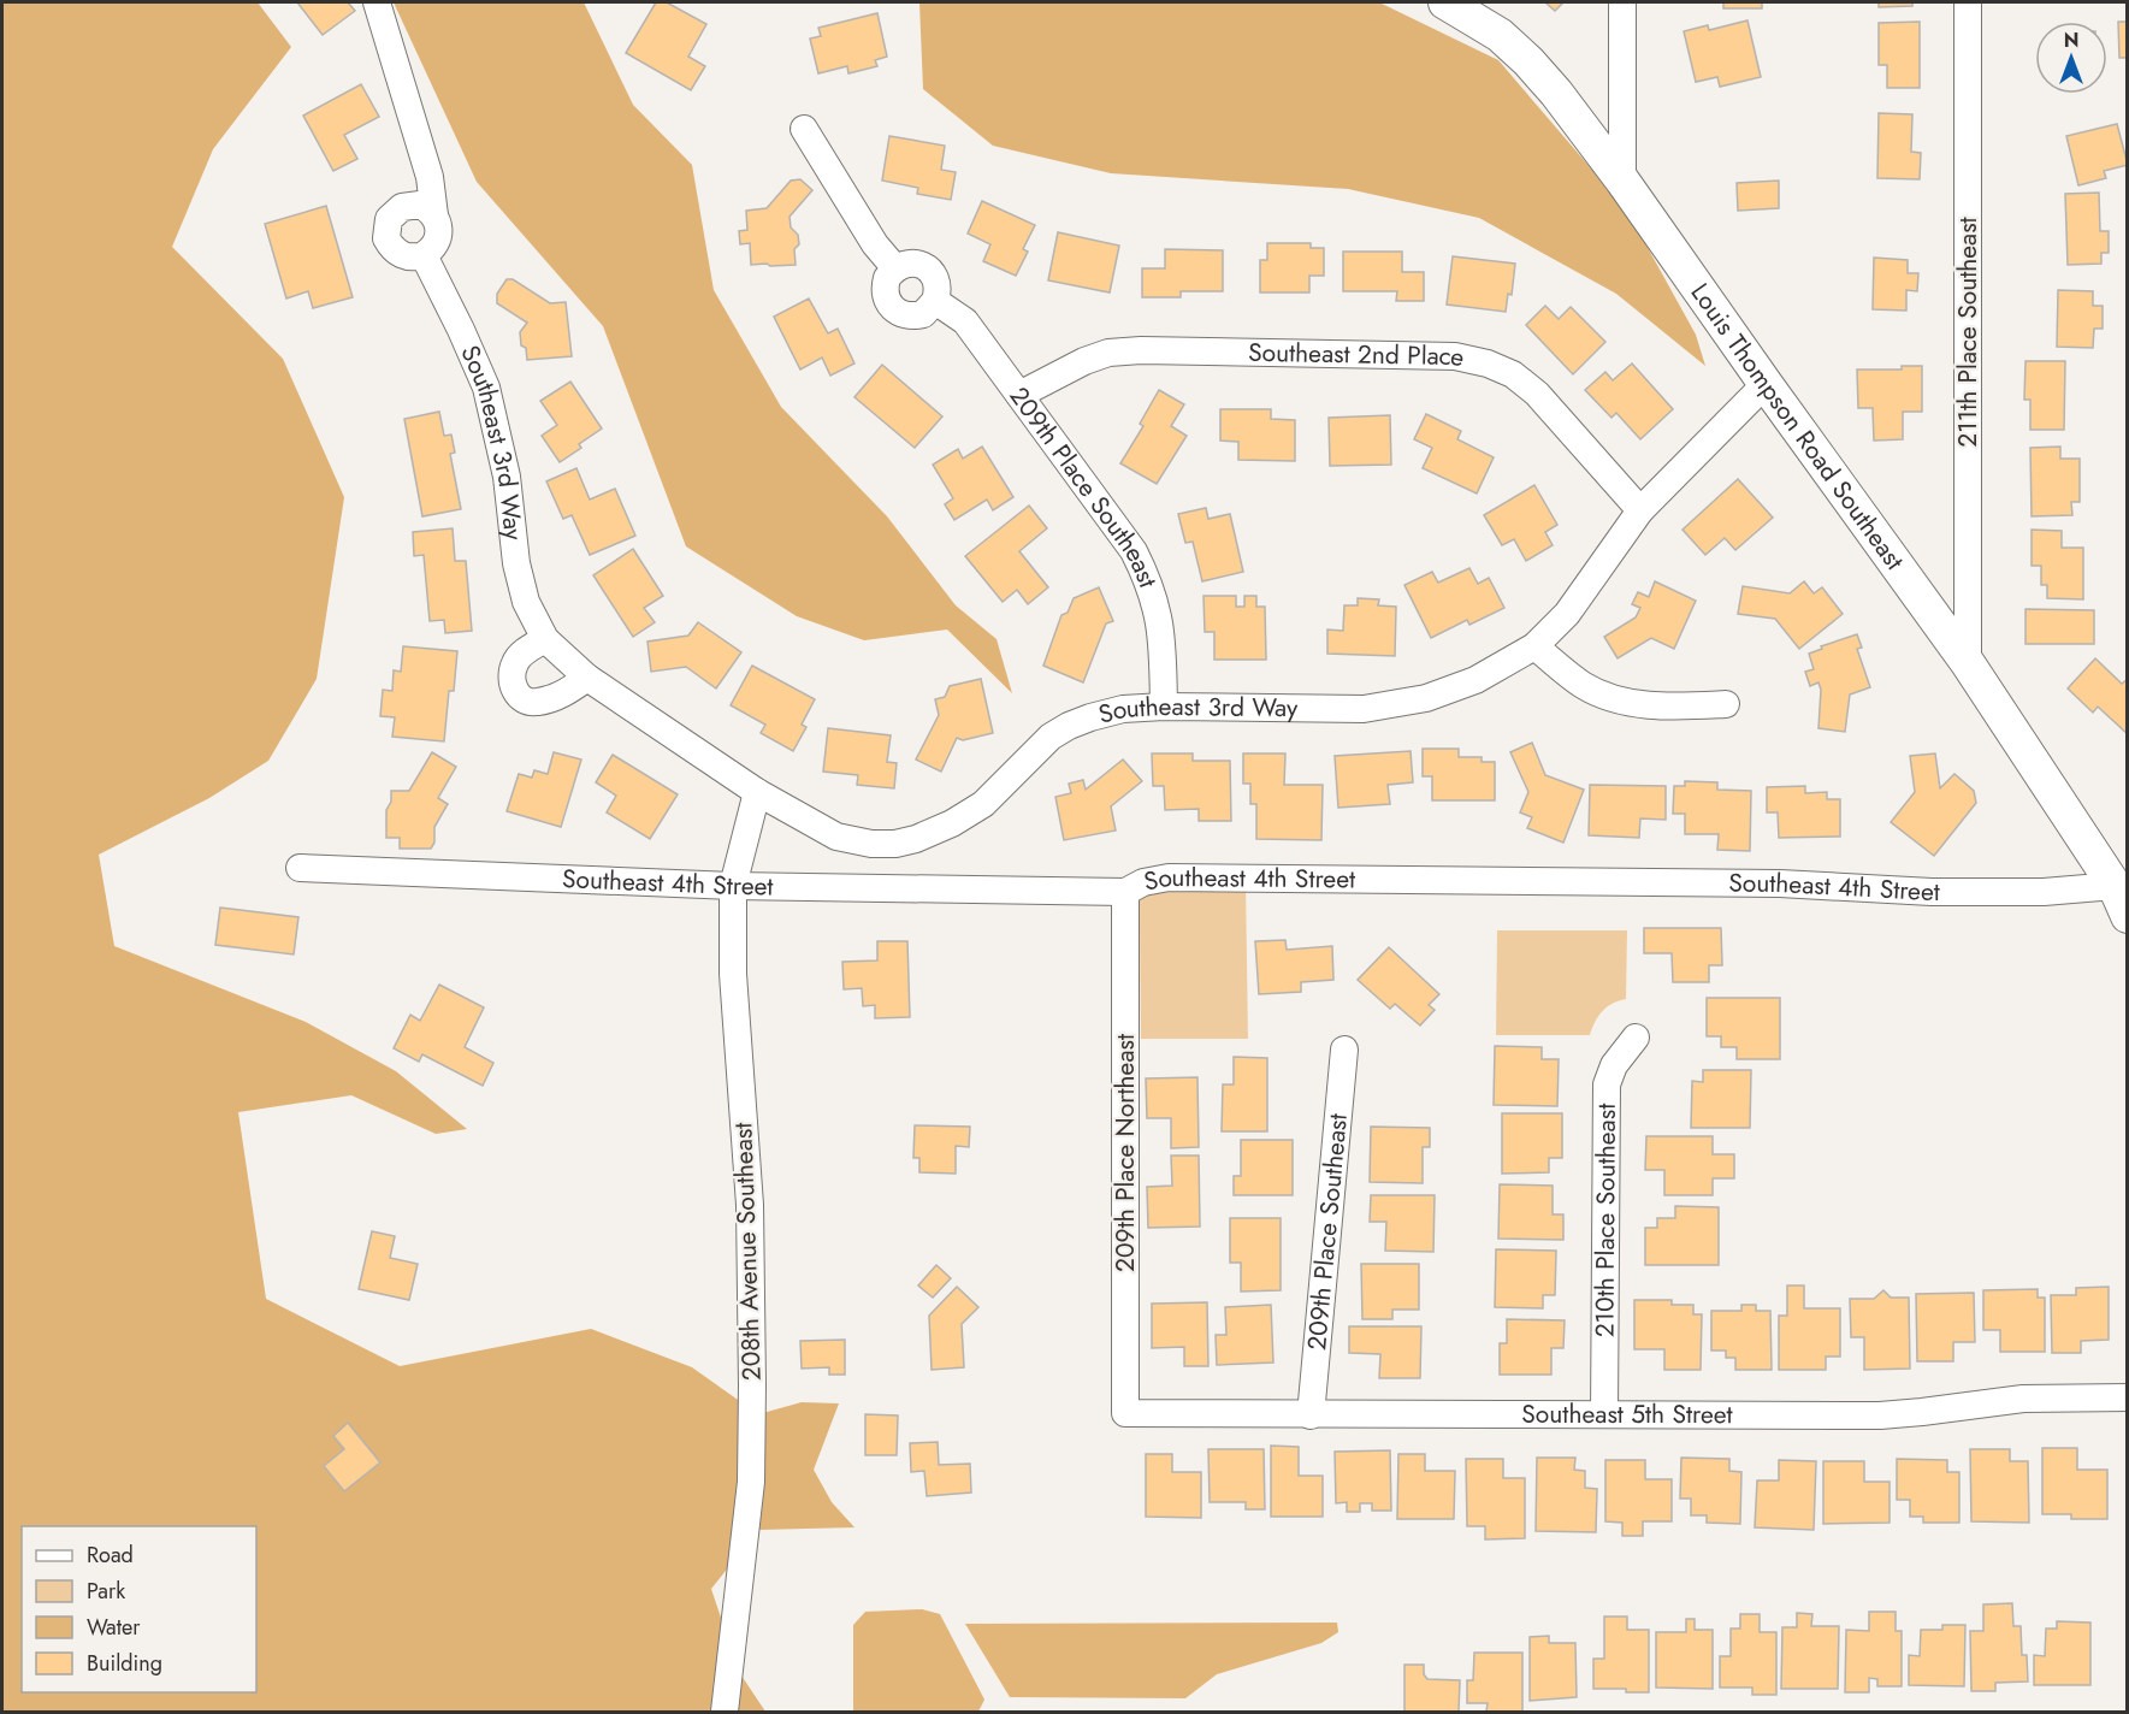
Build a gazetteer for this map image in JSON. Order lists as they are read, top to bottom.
{
  "streets": {
    "street": [
      "211th Place Southeast",
      "Southeast 2nd Place",
      "Louis Thompson Road Southeast",
      "Southeast 3rd Way",
      "209th Place Southeast",
      "Southeast 4th Street",
      "209th Place Northeast",
      "210th Place Southeast",
      "208th Avenue Southeast",
      "Southeast 5th Street"
    ]
  },
  "crossings": [
    ["211th Place Southeast", "Louis Thompson Road Southeast"],
    ["Southeast 2nd Place", "Southeast 3rd Way"],
    ["Southeast 2nd Place", "209th Place Southeast"],
    ["Louis Thompson Road Southeast", "Southeast 3rd Way"],
    ["Louis Thompson Road Southeast", "Southeast 4th Street"],
    ["Southeast 3rd Way", "209th Place Southeast"],
    ["Southeast 3rd Way", "208th Avenue Southeast"],
    ["209th Place Southeast", "Southeast 5th Street"],
    ["Southeast 4th Street", "209th Place Northeast"],
    ["Southeast 4th Street", "208th Avenue Southeast"],
    ["209th Place Northeast", "Southeast 5th Street"],
    ["210th Place Southeast", "Southeast 5th Street"]
  ],
  "legend": [
    "Road",
    "Park",
    "Water",
    "Building"
  ],
  "north": "top"
}
